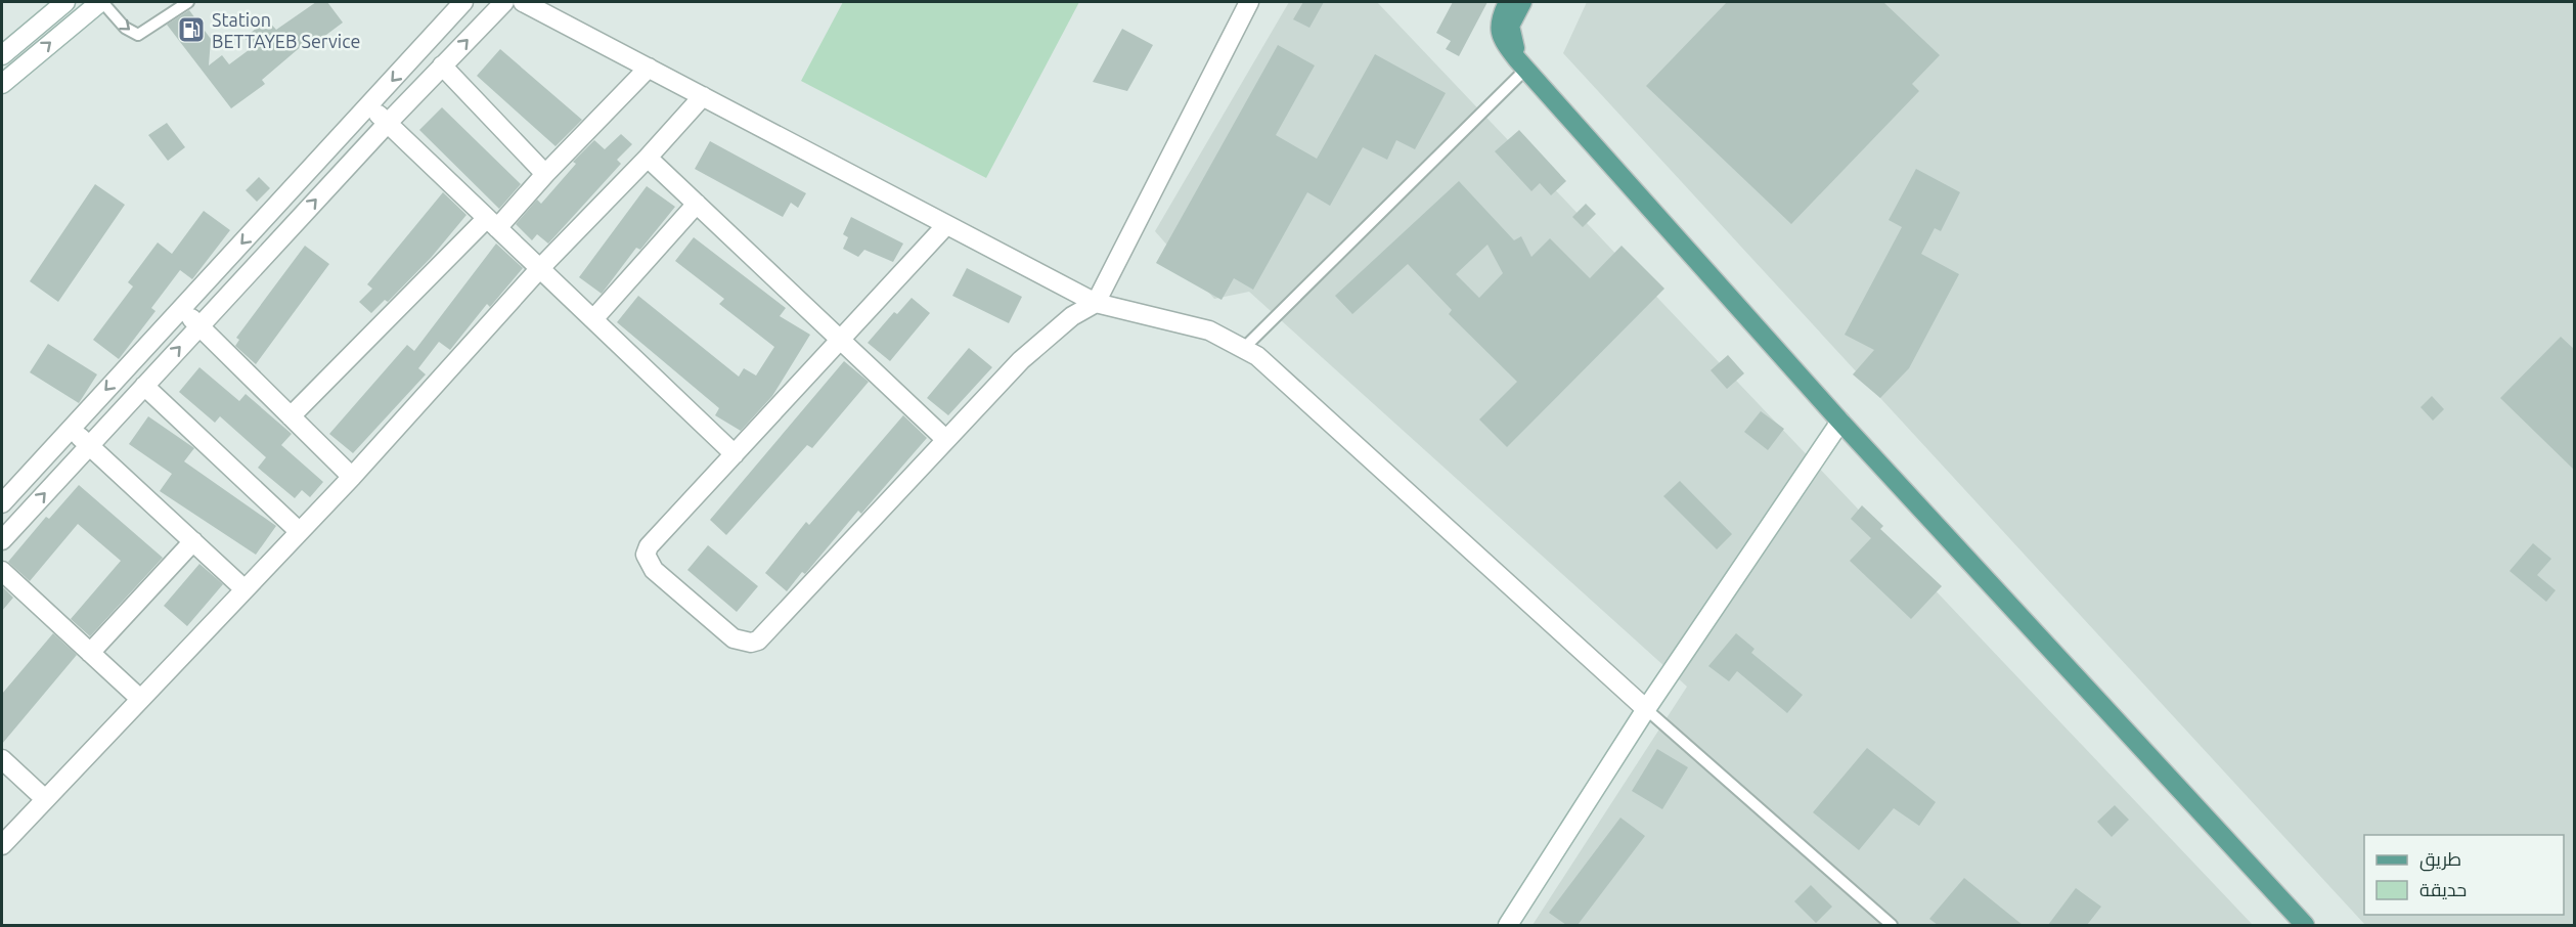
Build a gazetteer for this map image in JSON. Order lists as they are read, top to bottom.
{
  "places": {
    "fuel station": ["Station BETTAYEB Service"]
  },
  "legend": ["طريق", "حديقة"]
}
